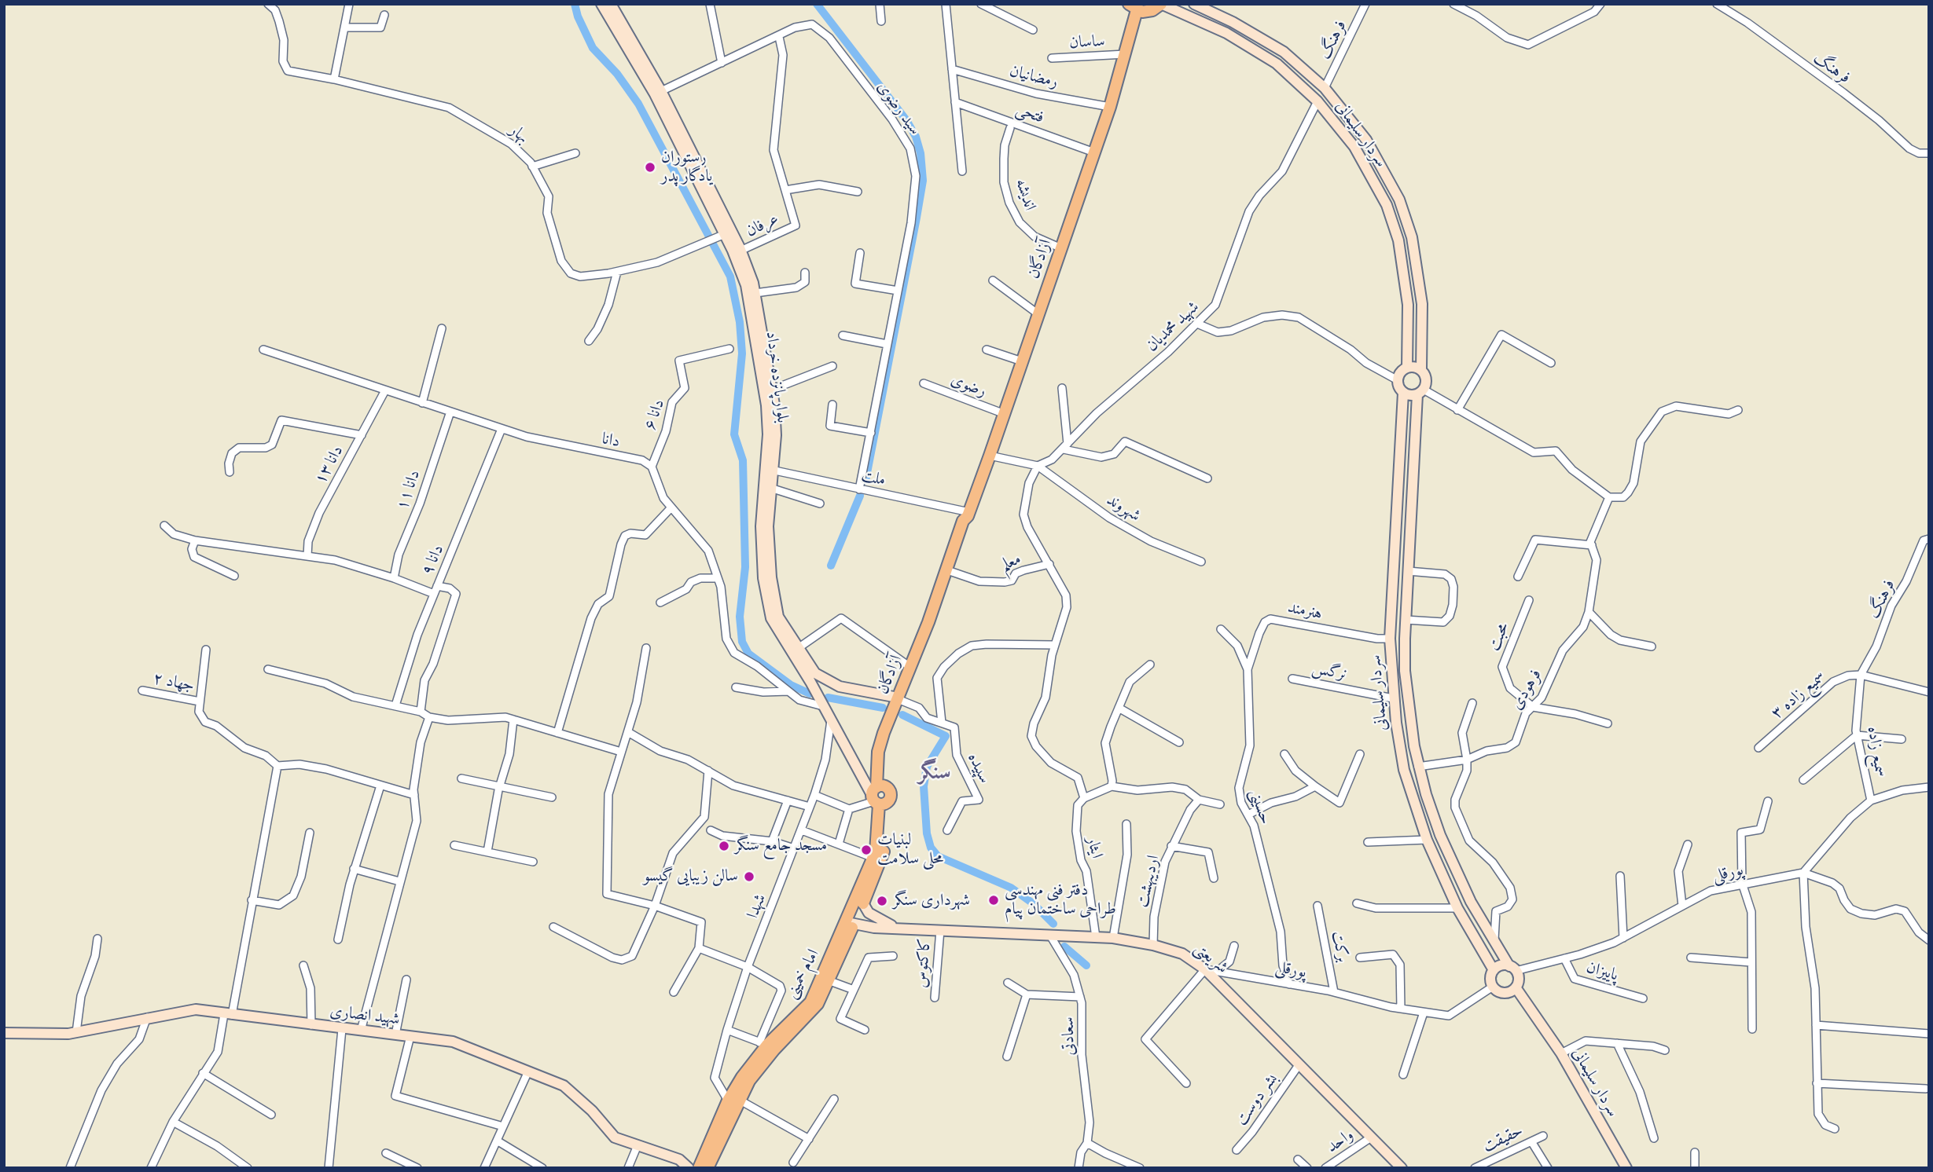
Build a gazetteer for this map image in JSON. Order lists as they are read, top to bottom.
{
  "streets": {
    "main road": ["آزادگان", "امام خمینی"],
    "street": [
      "فرهنگ",
      "ساسان",
      "رمضانیان",
      "سید رضوی",
      "فتحی",
      "بهار",
      "سردار سلیمانی",
      "اندیشه",
      "عرفان",
      "شهید محمدیان",
      "بلوار پانزده خرداد",
      "رضوی",
      "دانا ۶",
      "دانا",
      "دانا ۱۳",
      "ملت",
      "دانا ۱۱",
      "شهروند",
      "دانا ۹",
      "معلم",
      "هنرمند",
      "محبت",
      "نرگس",
      "جهاد ۲",
      "فرهودی",
      "سمیع زاده ۳",
      "سمیع زاده",
      "سپیده",
      "حسینی",
      "ایثار",
      "پورقلی",
      "اردیبهشت",
      "شهدا",
      "برکت",
      "شریعتی",
      "کاکتوس",
      "پاییزان",
      "شهید انصاری",
      "سعادتی",
      "بشر دوست",
      "حقیقت",
      "واحد"
    ]
  },
  "crossings": [
    ["فرهنگ", "سردار سلیمانی"],
    ["فرهنگ", "سمیع زاده ۳"],
    ["فرهنگ", "سمیع زاده"],
    ["ساسان", "آزادگان"],
    ["رمضانیان", "آزادگان"],
    ["سید رضوی", "بلوار پانزده خرداد"],
    ["سید رضوی", "ملت"],
    ["فتحی", "آزادگان"],
    ["بهار", "بلوار پانزده خرداد"],
    ["سردار سلیمانی", "شهید محمدیان"],
    ["سردار سلیمانی", "هنرمند"],
    ["سردار سلیمانی", "نرگس"],
    ["سردار سلیمانی", "فرهودی"],
    ["سردار سلیمانی", "پورقلی"],
    ["اندیشه", "آزادگان"],
    ["عرفان", "بلوار پانزده خرداد"],
    ["آزادگان", "بلوار پانزده خرداد"],
    ["آزادگان", "رضوی"],
    ["آزادگان", "ملت"],
    ["آزادگان", "معلم"],
    ["آزادگان", "سپیده"],
    ["آزادگان", "امام خمینی"],
    ["شهید محمدیان", "شهروند"],
    ["بلوار پانزده خرداد", "ملت"],
    ["بلوار پانزده خرداد", "سپیده"],
    ["بلوار پانزده خرداد", "شهدا"],
    ["بلوار پانزده خرداد", "امام خمینی"],
    ["دانا ۶", "دانا"],
    ["دانا", "دانا ۱۳"],
    ["دانا", "دانا ۱۱"],
    ["دانا", "دانا ۹"],
    ["هنرمند", "حسینی"],
    ["محبت", "فرهودی"],
    ["سمیع زاده ۳", "سمیع زاده"],
    ["حسینی", "پورقلی"],
    ["ایثار", "شریعتی"],
    ["پورقلی", "برکت"],
    ["پورقلی", "شریعتی"],
    ["پورقلی", "پاییزان"],
    ["اردیبهشت", "شریعتی"],
    ["شهدا", "امام خمینی"],
    ["شریعتی", "کاکتوس"],
    ["شریعتی", "امام خمینی"],
    ["شریعتی", "سعادتی"],
    ["شریعتی", "بشر دوست"],
    ["شریعتی", "واحد"]
  ],
  "districts": ["سنگر"],
  "places": [
    "رستوران یادگار پدر",
    "مسجد جامع سنگر",
    "لبنیات محلی سلامت",
    "سالن زیبایی گیسو",
    "دفتر فنی مهندسی طراحی ساختمان پیام",
    "شهرداری سنگر"
  ]
}
